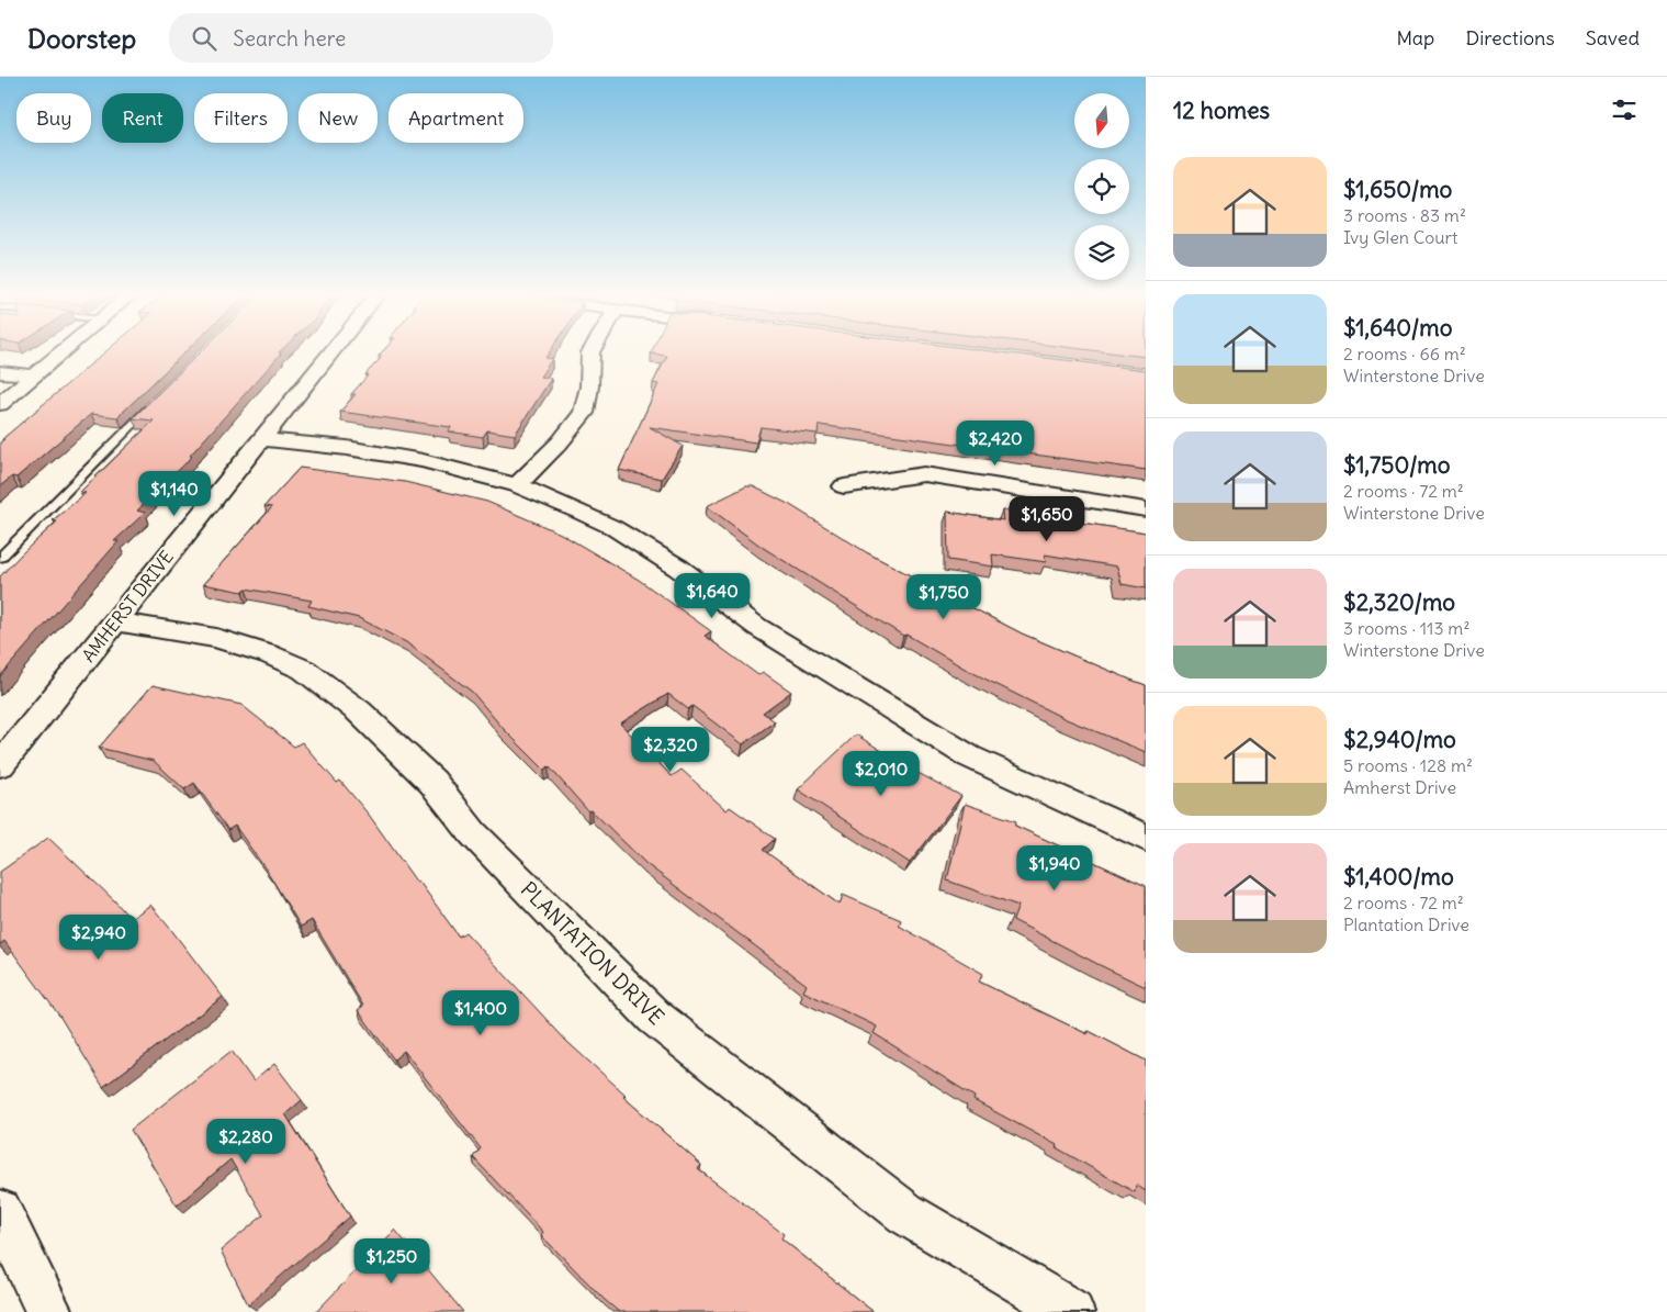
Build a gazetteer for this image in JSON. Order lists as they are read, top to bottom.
{
  "streets": {
    "street": ["AMHERST DRIVE", "PLANTATION DRIVE"]
  },
  "crossings": [
    ["AMHERST DRIVE", "PLANTATION DRIVE"]
  ],
  "north": "bottom",
  "page": {
    "header": "Doorstep",
    "search": "Search here",
    "nav": ["Map", "Directions", "Saved"],
    "heading": "12 homes",
    "chip": [
      "Buy",
      "Rent",
      "Filters",
      "New",
      "Apartment"
    ],
    "list": [
      {
        "name": "$1,650/mo",
        "note": "3 rooms · 83 m² · Ivy Glen Court"
      },
      {
        "name": "$1,640/mo",
        "note": "2 rooms · 66 m² · Winterstone Drive"
      },
      {
        "name": "$1,750/mo",
        "note": "2 rooms · 72 m² · Winterstone Drive"
      },
      {
        "name": "$2,320/mo",
        "note": "3 rooms · 113 m² · Winterstone Drive"
      },
      {
        "name": "$2,940/mo",
        "note": "5 rooms · 128 m² · Amherst Drive"
      },
      {
        "name": "$1,400/mo",
        "note": "2 rooms · 72 m² · Plantation Drive"
      }
    ],
    "price": [
      "$2,420",
      "$1,140",
      "$1,650",
      "$1,640",
      "$1,750",
      "$2,320",
      "$2,010",
      "$1,940",
      "$2,940",
      "$1,400",
      "$2,280",
      "$1,250"
    ]
  }
}
